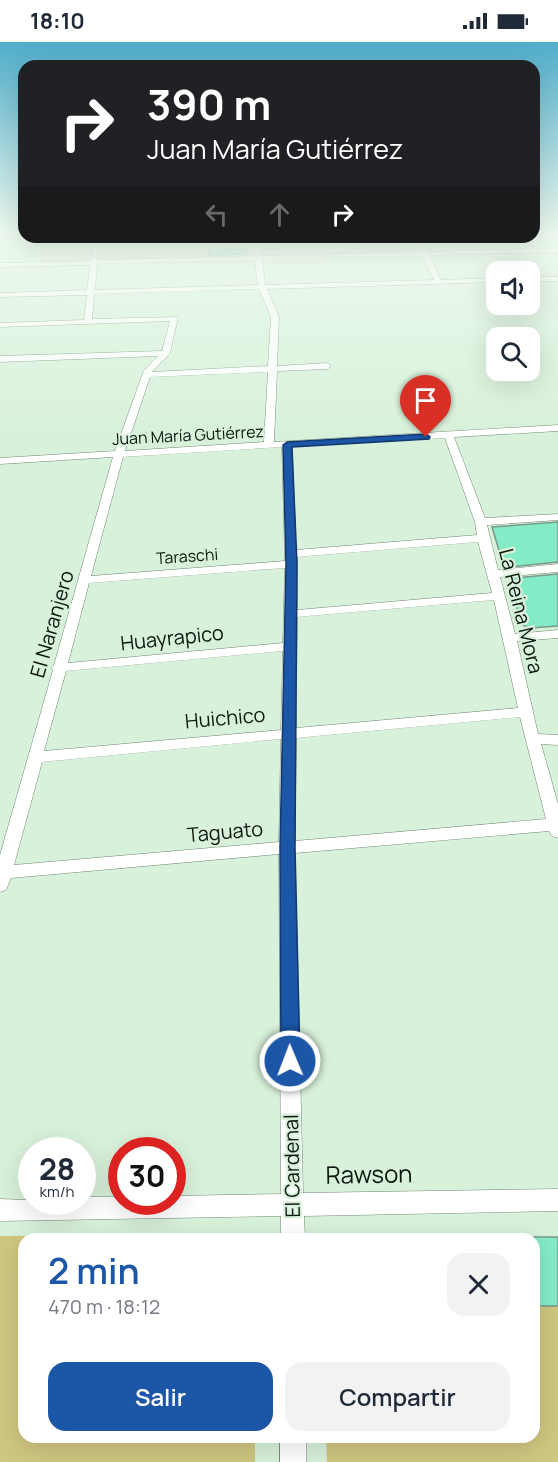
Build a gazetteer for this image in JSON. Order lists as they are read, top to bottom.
{
  "streets": {
    "street": [
      "Juan María Gutiérrez",
      "Taraschi",
      "La Reina Mora",
      "El Naranjero",
      "Huayrapico",
      "Huichico",
      "Taguato",
      "El Cardenal",
      "Rawson"
    ]
  },
  "crossings": [
    ["Juan María Gutiérrez", "La Reina Mora"],
    ["Juan María Gutiérrez", "El Naranjero"],
    ["Juan María Gutiérrez", "El Cardenal"],
    ["Taraschi", "La Reina Mora"],
    ["Taraschi", "El Naranjero"],
    ["Taraschi", "El Cardenal"],
    ["La Reina Mora", "Huichico"],
    ["La Reina Mora", "Taguato"],
    ["El Naranjero", "Huayrapico"],
    ["El Naranjero", "Huichico"],
    ["El Naranjero", "Taguato"],
    ["Huayrapico", "El Cardenal"],
    ["Huichico", "El Cardenal"],
    ["Taguato", "El Cardenal"],
    ["El Cardenal", "Rawson"]
  ],
  "page": {
    "status": "18:10",
    "turn": ["390 m", "Juan María Gutiérrez"],
    "speed": "28 km/h",
    "limit": "30",
    "heading": ["2 min", "470 m · 18:12"],
    "buttons": ["Salir", "Compartir"]
  }
}
